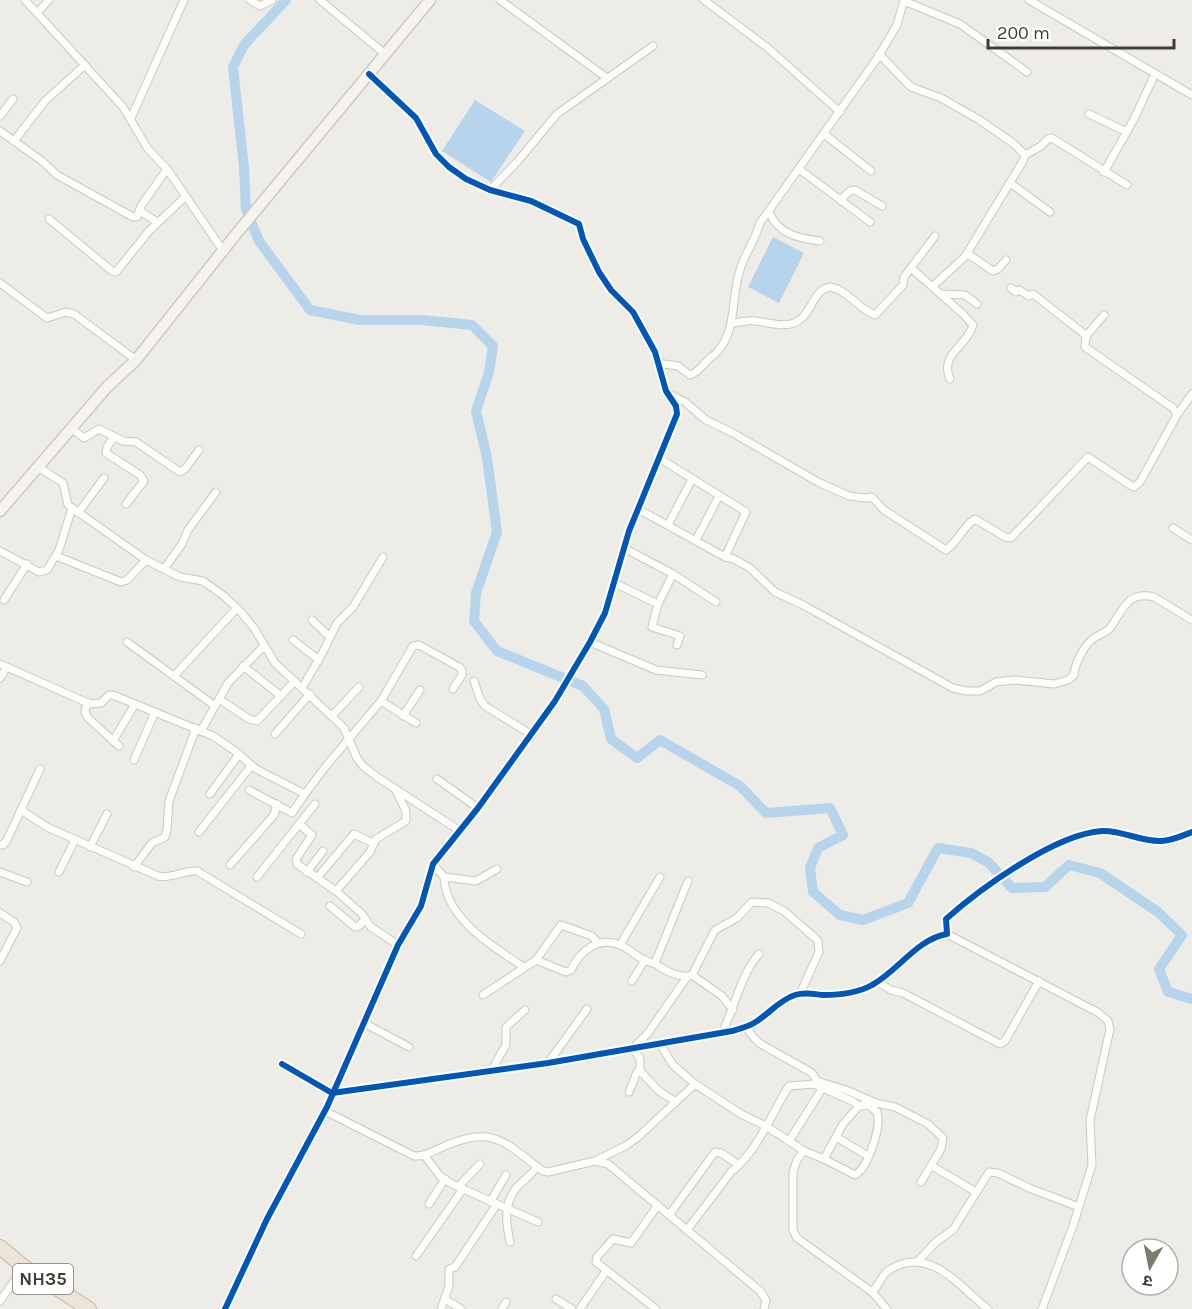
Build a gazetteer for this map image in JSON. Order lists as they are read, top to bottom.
{
  "streets": {
    "highway": ["NH35"]
  },
  "scale_bar": "200 m",
  "north": "bottom"
}
